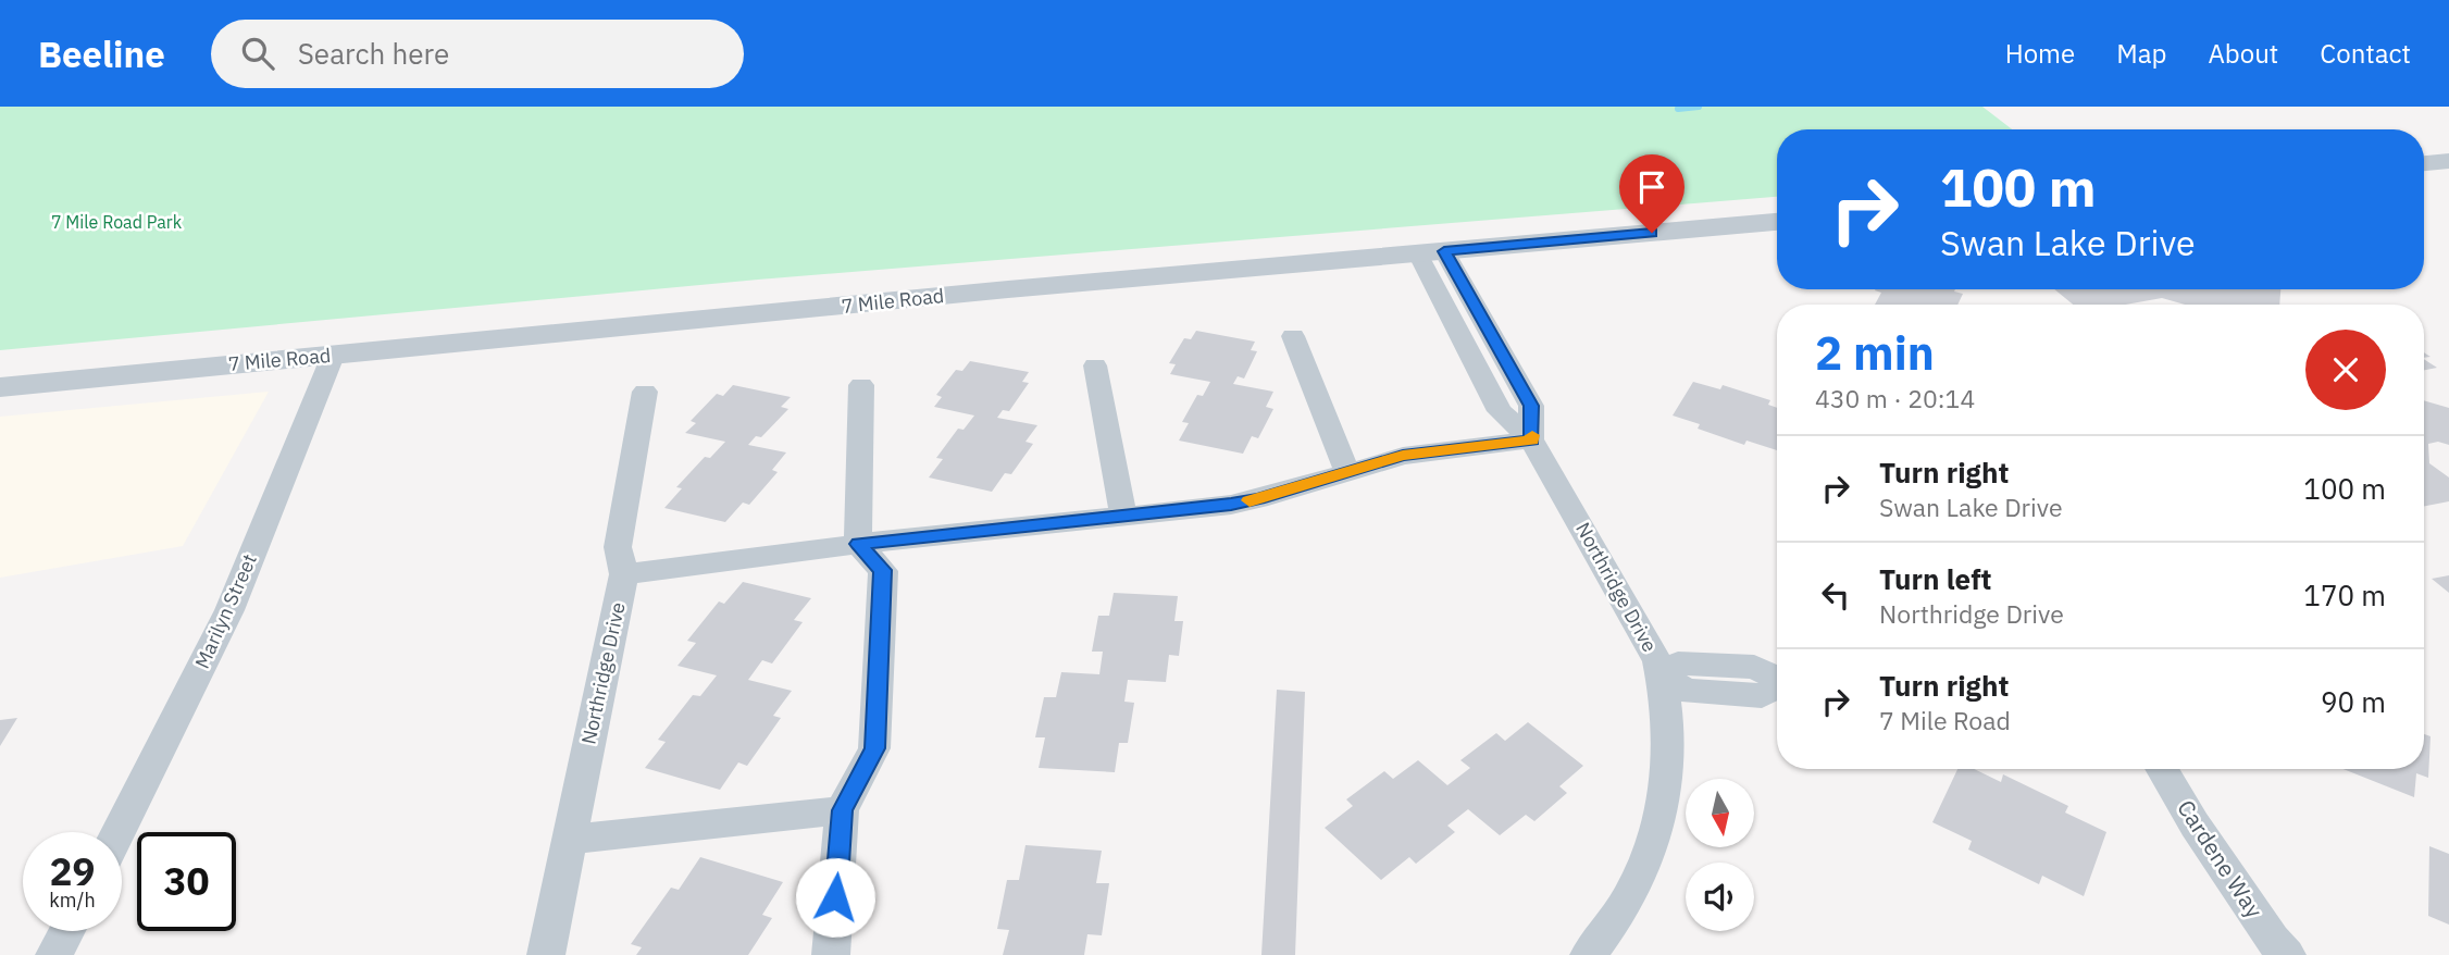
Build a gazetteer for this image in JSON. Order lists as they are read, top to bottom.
{
  "streets": {
    "street": [
      "7 Mile Road",
      "Northridge Drive",
      "Marilyn Street",
      "Cardene Way"
    ]
  },
  "crossings": [
    ["7 Mile Road", "Northridge Drive"],
    ["7 Mile Road", "Marilyn Street"]
  ],
  "parks": ["7 Mile Road Park"],
  "north": "bottom",
  "page": {
    "header": "Beeline",
    "search": "Search here",
    "nav": [
      "Home",
      "Map",
      "About",
      "Contact"
    ],
    "turn": ["100 m", "Swan Lake Drive"],
    "heading": ["2 min", "430 m · 20:14"],
    "list": [
      {
        "name": "Turn right",
        "note": "Swan Lake Drive",
        "value": "100 m"
      },
      {
        "name": "Turn left",
        "note": "Northridge Drive",
        "value": "170 m"
      },
      {
        "name": "Turn right",
        "note": "7 Mile Road",
        "value": "90 m"
      }
    ],
    "speed": "29 km/h",
    "limit": "30"
  }
}
